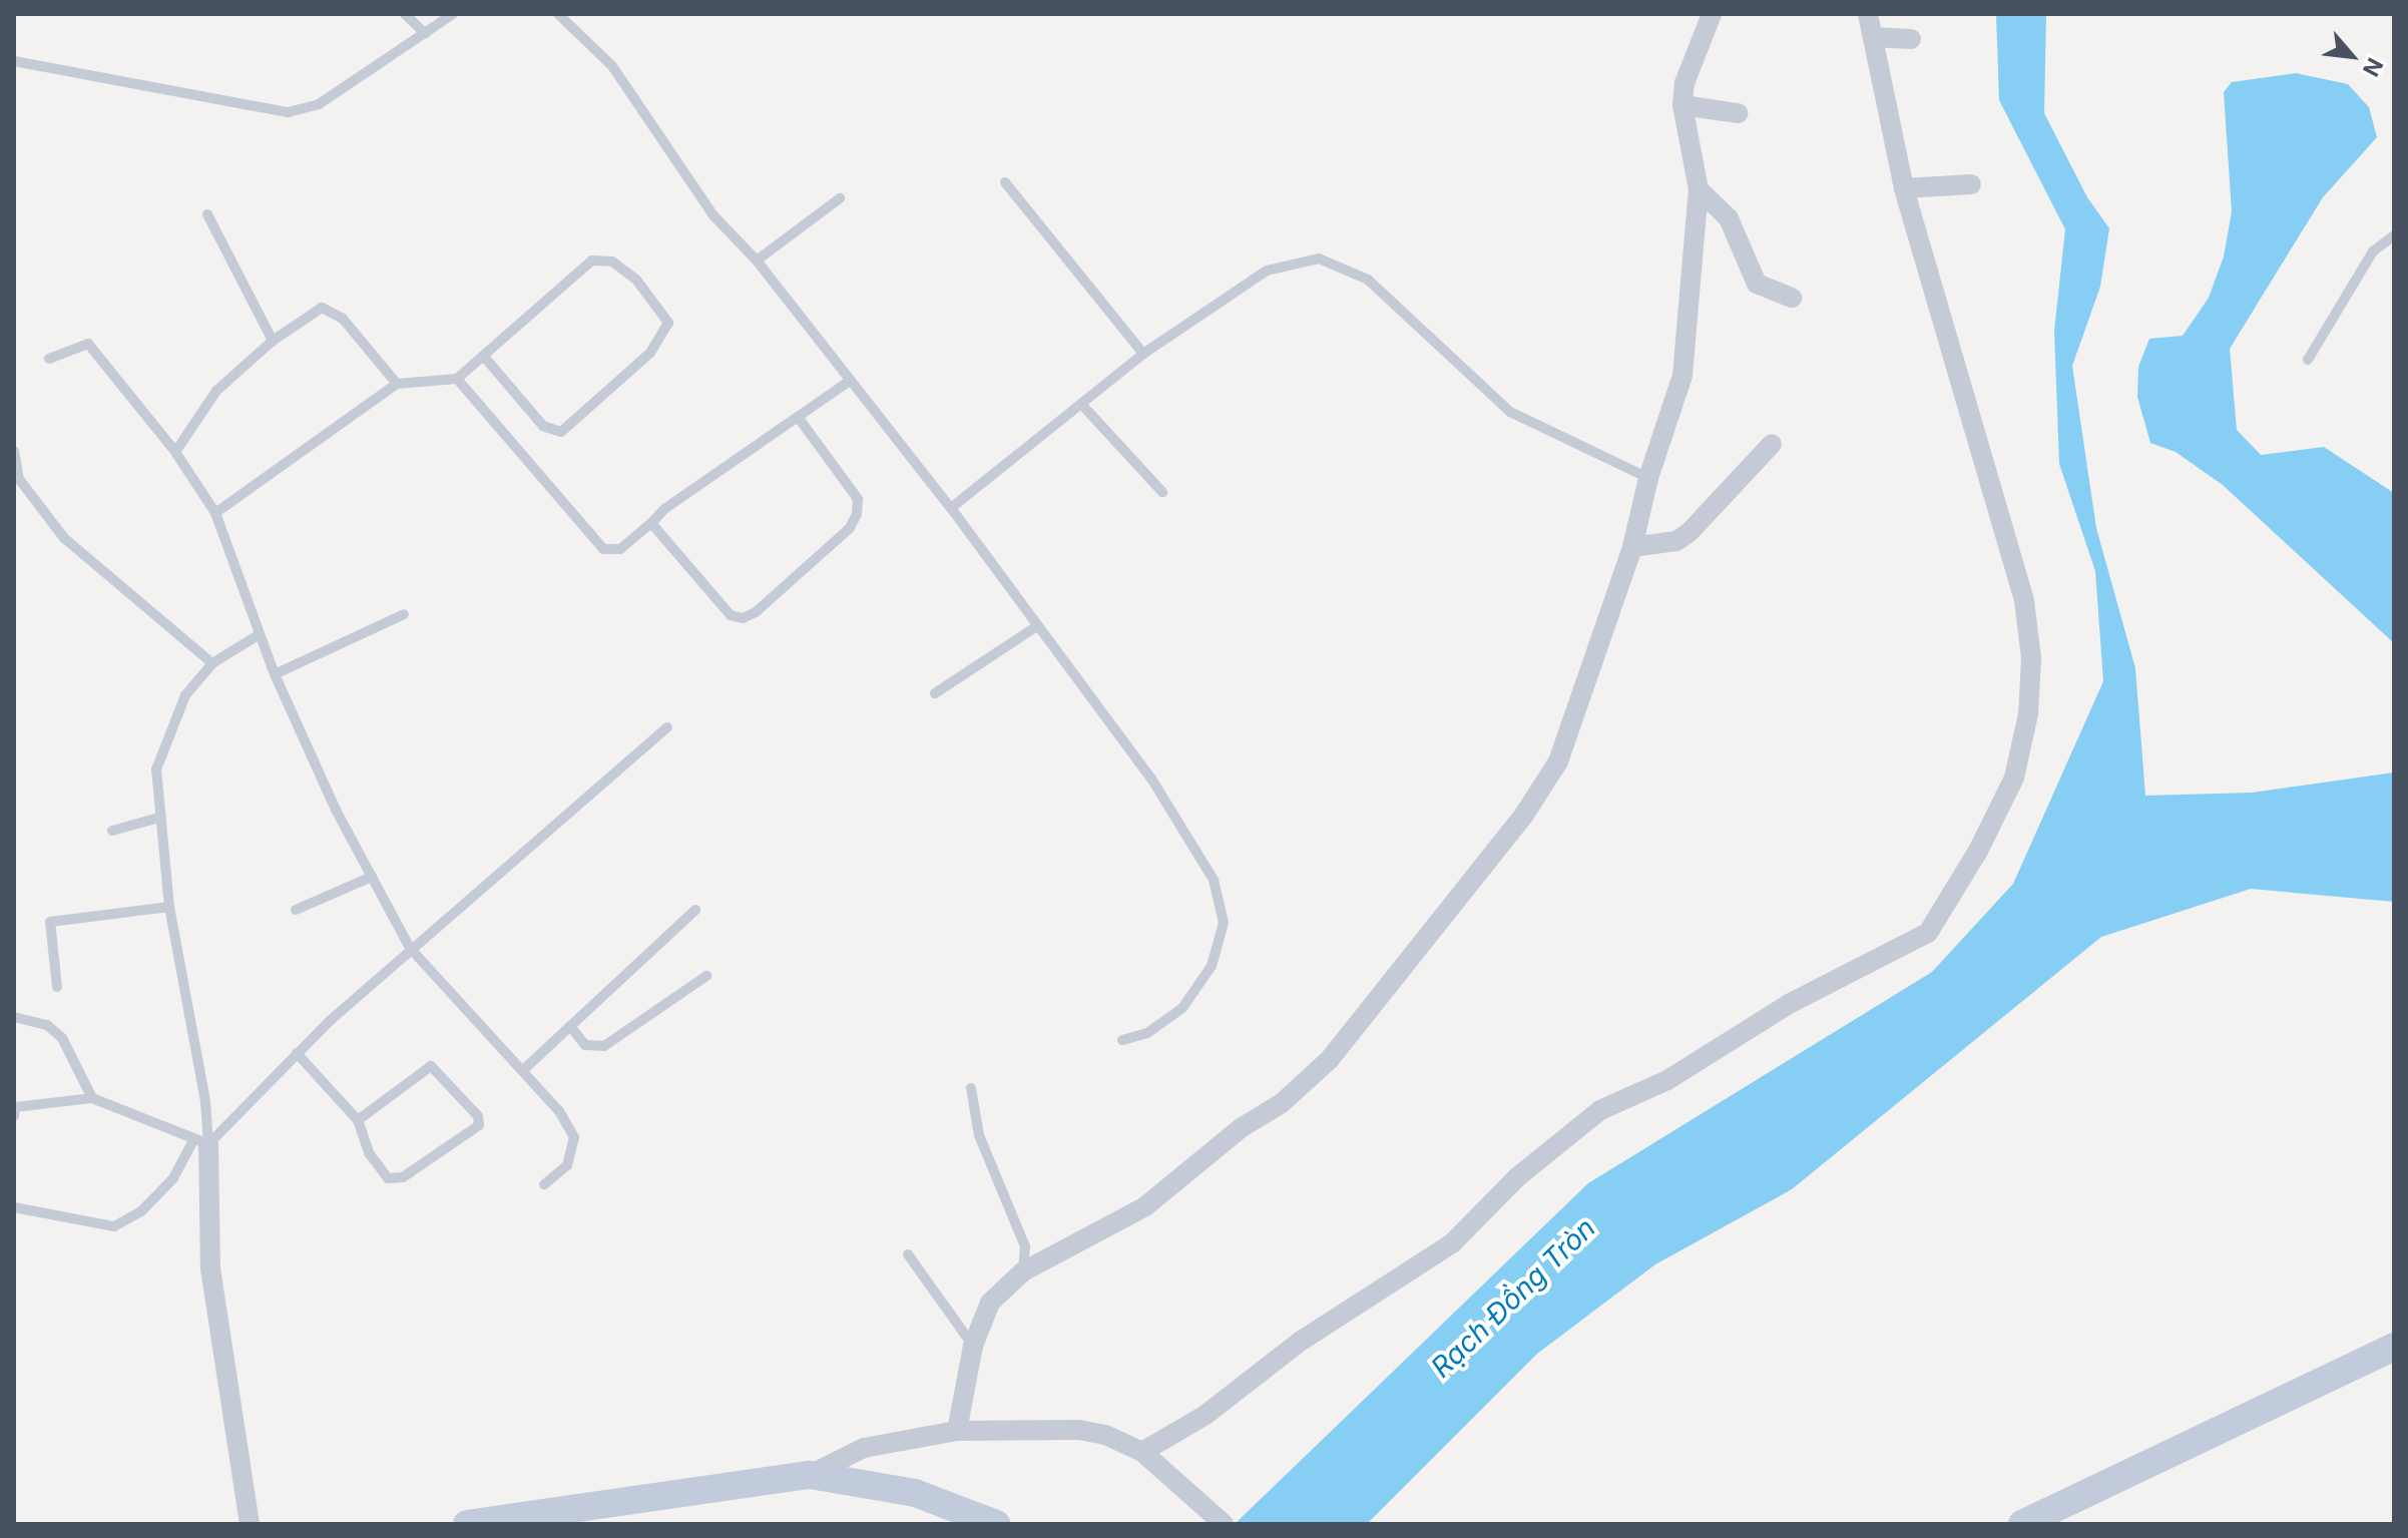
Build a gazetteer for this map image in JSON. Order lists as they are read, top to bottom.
{
  "water": ["Rạch Đồng Tròn"],
  "north": "bottom right"
}
